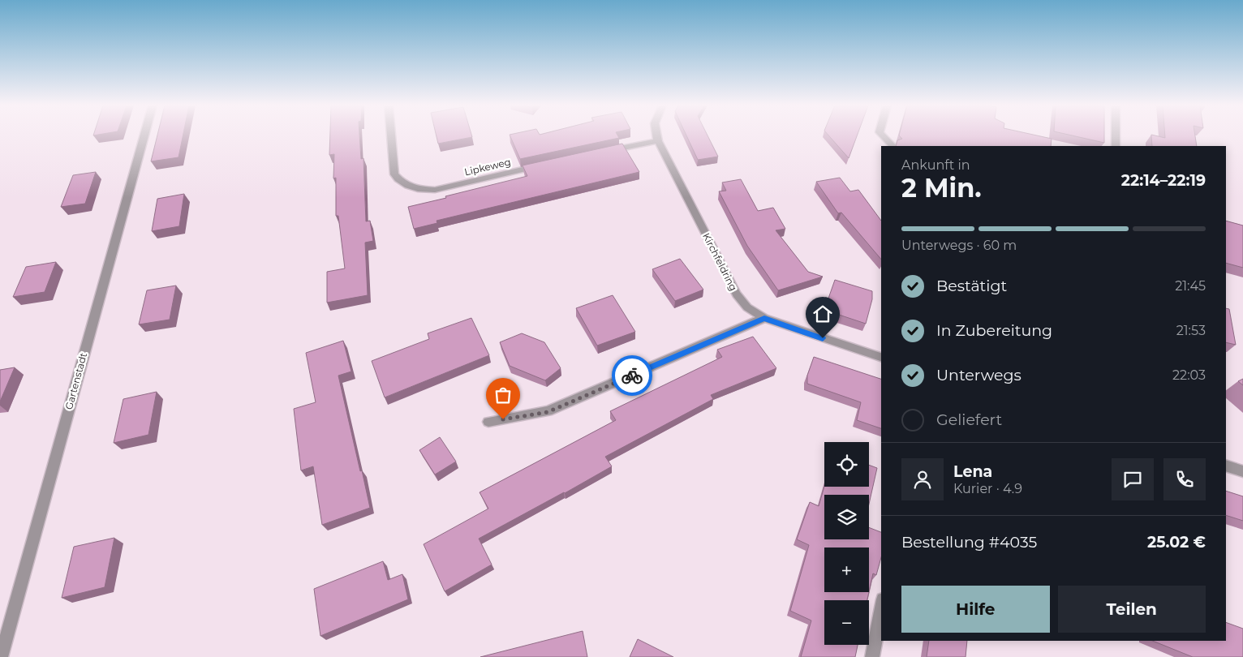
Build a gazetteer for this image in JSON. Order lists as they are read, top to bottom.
{
  "streets": {
    "street": ["Lipkeweg", "Kirchfeldring", "Gartenstadt"]
  },
  "page": {
    "heading": ["2 Min.", "Ankunft in", "22:14–22:19"],
    "panel": [
      "Lena",
      "Kurier · 4.9",
      "Bestellung #4035",
      "25.02 €"
    ],
    "bar": "Unterwegs · 60 m",
    "list": [
      ["Bestätigt", "21:45"],
      ["In Zubereitung", "21:53"],
      ["Unterwegs", "22:03"],
      "Geliefert"
    ],
    "map_buttons": ["+", "−"],
    "buttons": ["Hilfe", "Teilen"]
  }
}
